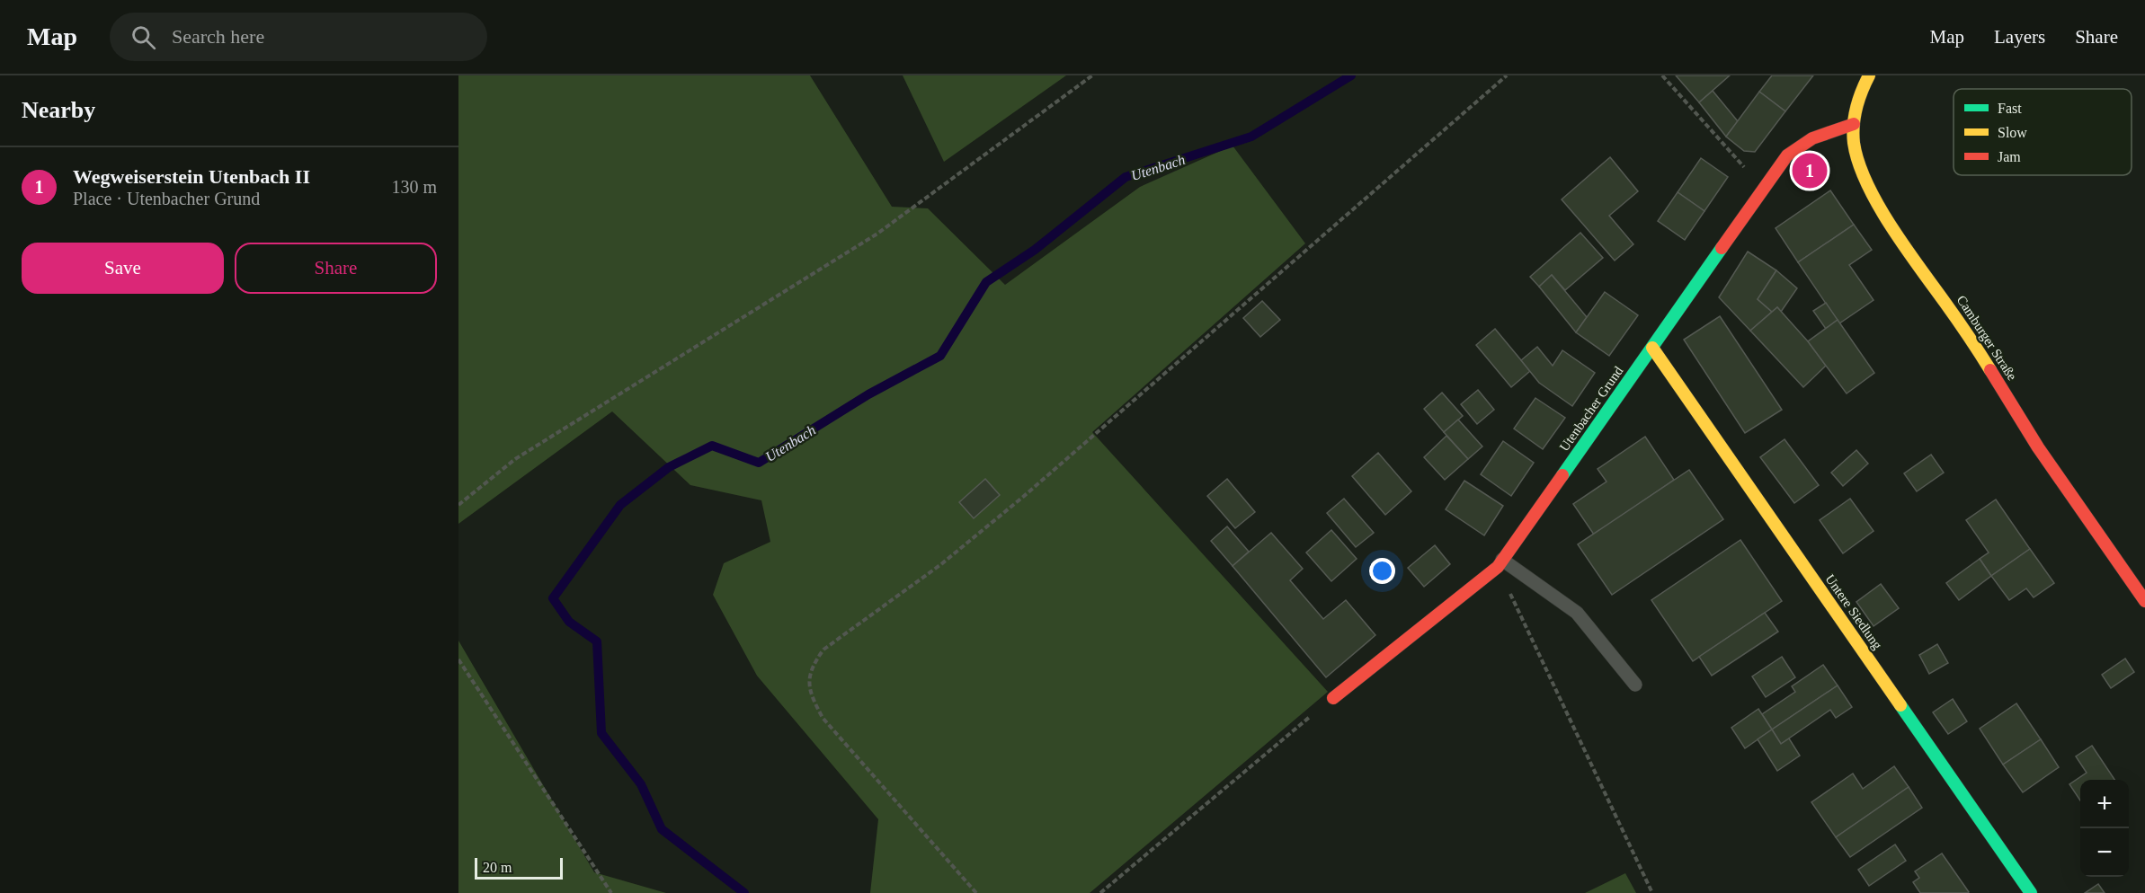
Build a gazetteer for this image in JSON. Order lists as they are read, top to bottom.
{
  "streets": {
    "street": ["Camburger Straße", "Utenbacher Grund", "Untere Siedlung"]
  },
  "crossings": [
    ["Camburger Straße", "Utenbacher Grund"],
    ["Utenbacher Grund", "Untere Siedlung"]
  ],
  "water": ["Utenbach"],
  "legend": ["Fast", "Slow", "Jam"],
  "scale_bar": "20 m",
  "page": {
    "header": "Map",
    "search": "Search here",
    "nav": ["Map", "Layers", "Share"],
    "heading": "Nearby",
    "list": [
      {
        "mark": "1",
        "name": "Wegweiserstein Utenbach II",
        "note": "Place · Utenbacher Grund",
        "value": "130 m"
      }
    ],
    "pins": "1",
    "buttons": ["Save", "Share"],
    "map_buttons": ["+", "−"],
    "scale": "20 m"
  }
}
